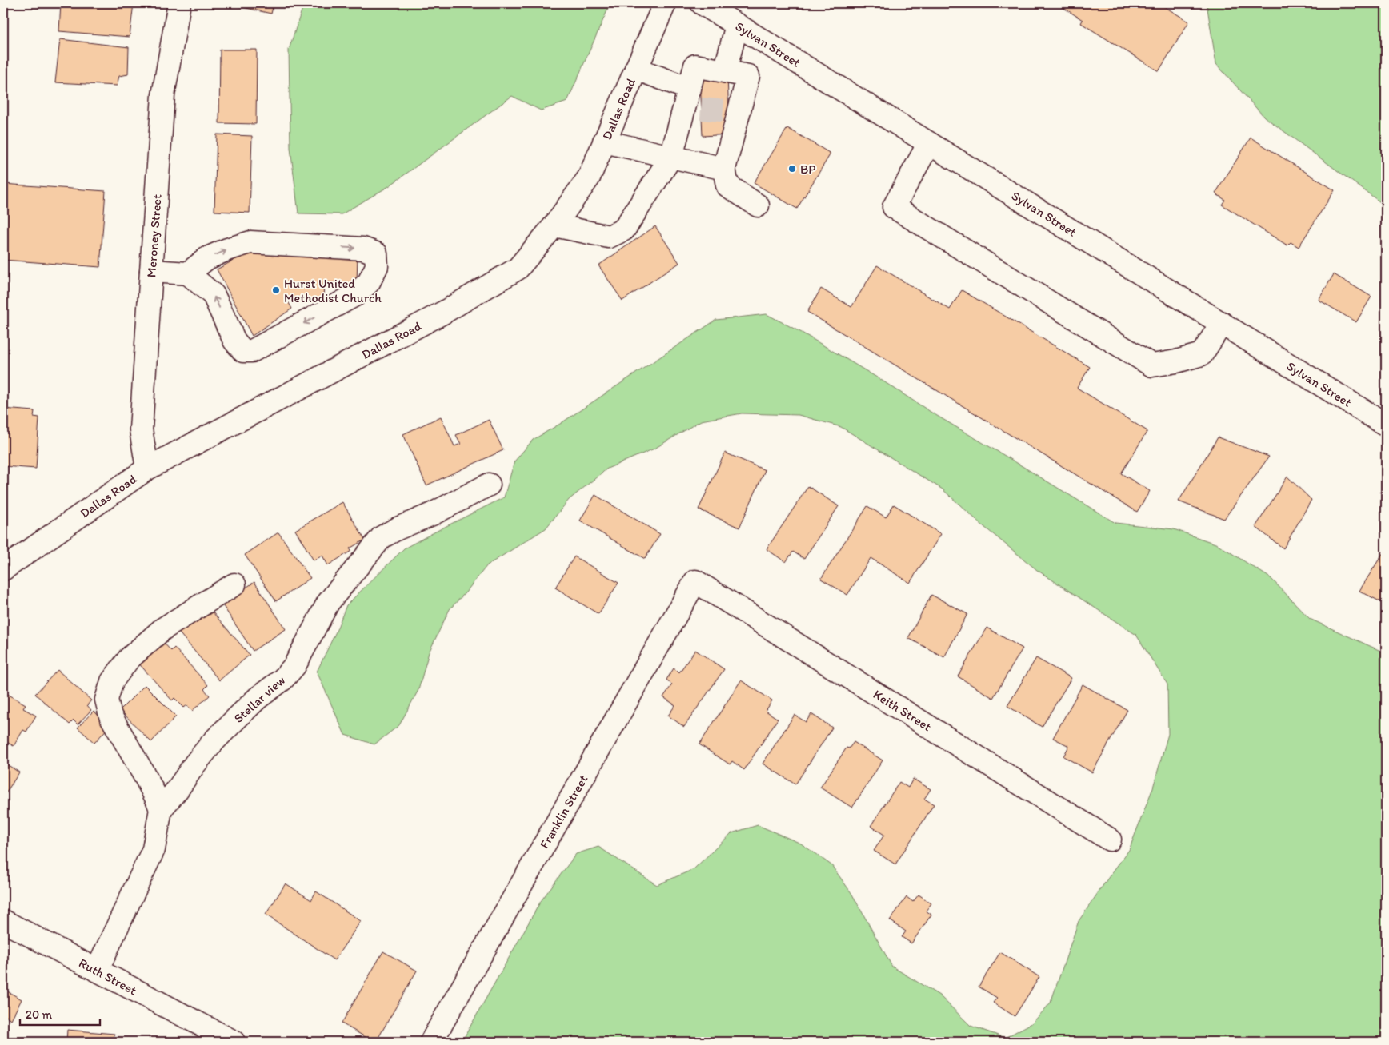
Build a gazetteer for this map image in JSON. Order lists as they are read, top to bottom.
{
  "streets": {
    "street": [
      "Sylvan Street",
      "Dallas Road",
      "Meroney Street",
      "Stellar view",
      "Keith Street",
      "Franklin Street",
      "Ruth Street"
    ]
  },
  "crossings": [
    ["Dallas Road", "Meroney Street"],
    ["Stellar view", "Ruth Street"],
    ["Keith Street", "Franklin Street"]
  ],
  "places": ["BP", "Hurst United Methodist Church"],
  "scale_bar": "20 m"
}
